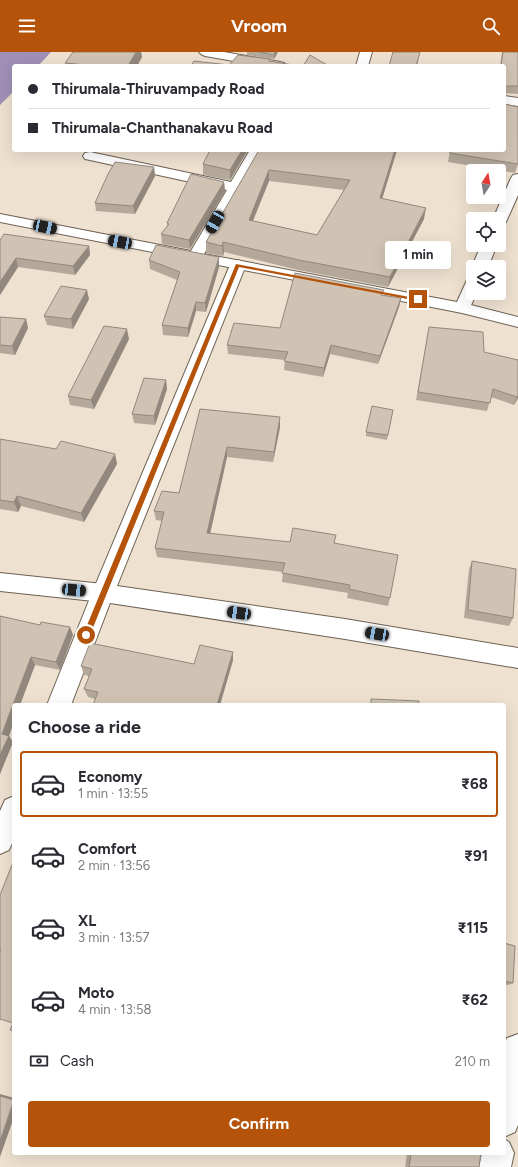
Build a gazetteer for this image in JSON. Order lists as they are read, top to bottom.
{
  "north": "top",
  "page": {
    "header": "Vroom",
    "banner": ["Thirumala-Thiruvampady Road", "Thirumala-Chanthanakavu Road"],
    "bubble": "1 min",
    "heading": "Choose a ride",
    "list": [
      {
        "name": "Economy",
        "note": "1 min · 13:55",
        "value": "₹68"
      },
      {
        "name": "Comfort",
        "note": "2 min · 13:56",
        "value": "₹91"
      },
      {
        "name": "XL",
        "note": "3 min · 13:57",
        "value": "₹115"
      },
      {
        "name": "Moto",
        "note": "4 min · 13:58",
        "value": "₹62"
      }
    ],
    "pay": ["Cash", "210 m"],
    "buttons": "Confirm"
  }
}
